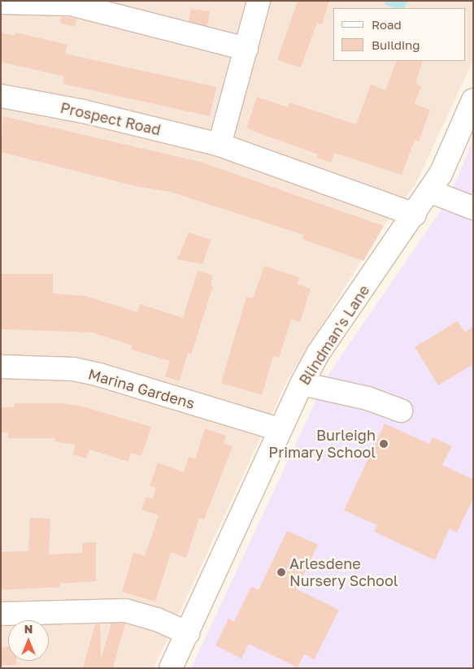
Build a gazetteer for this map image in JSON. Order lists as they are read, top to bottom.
{
  "streets": {
    "street": ["Prospect Road", "Blindman's Lane", "Marina Gardens"]
  },
  "crossings": [
    ["Prospect Road", "Blindman's Lane"],
    ["Blindman's Lane", "Marina Gardens"]
  ],
  "places": ["Burleigh Primary School", "Arlesdene Nursery School"],
  "legend": ["Road", "Building"],
  "north": "top"
}
